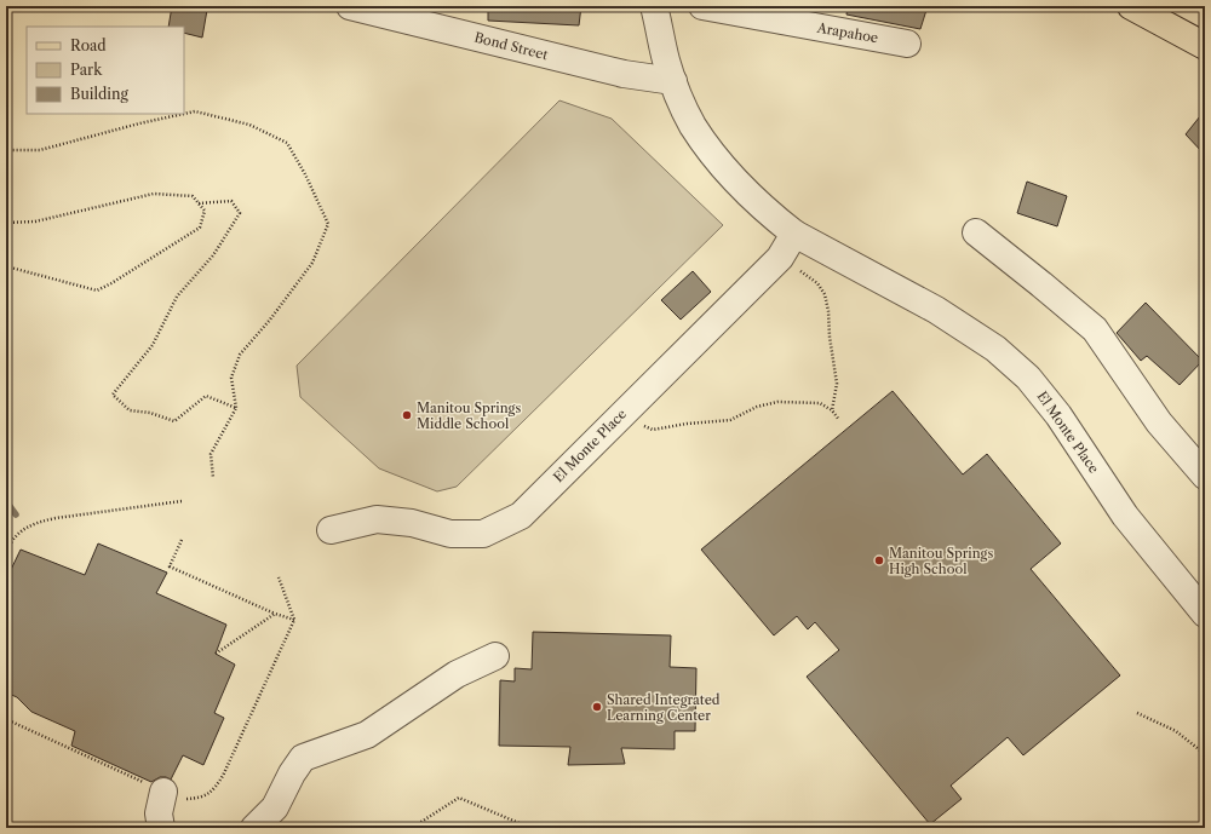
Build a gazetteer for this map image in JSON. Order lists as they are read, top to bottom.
{
  "streets": {
    "street": ["Arapahoe", "Bond Street", "El Monte Place"]
  },
  "crossings": [
    ["Bond Street", "El Monte Place"]
  ],
  "places": ["Manitou Springs Middle School", "Manitou Springs High School", "Shared Integrated Learning Center"],
  "legend": ["Road", "Park", "Building"]
}
